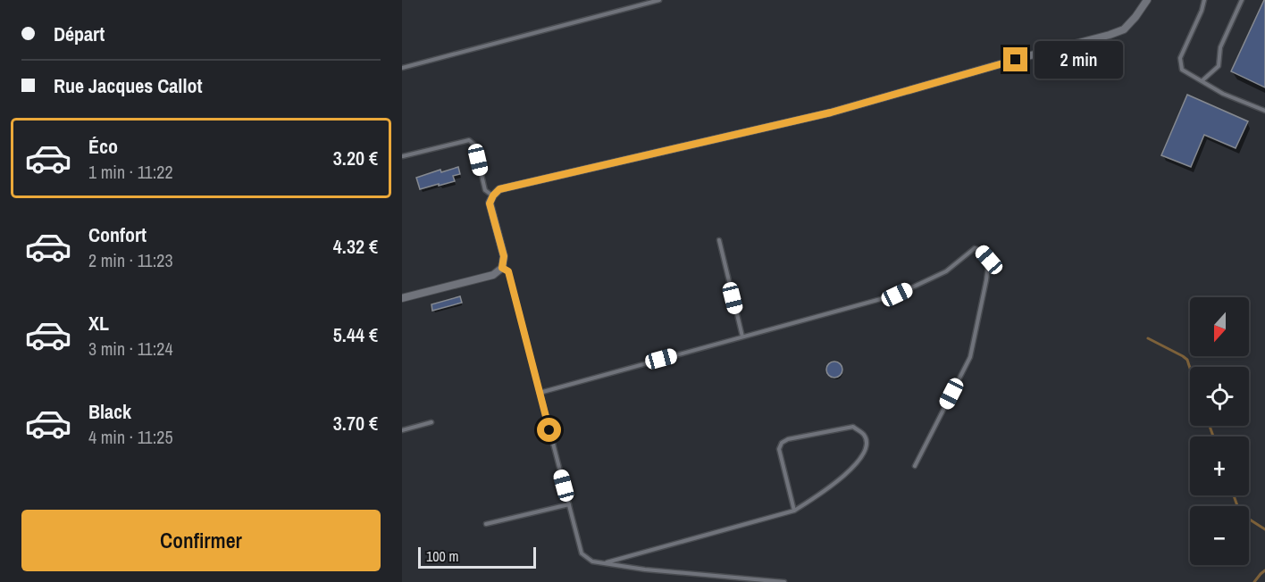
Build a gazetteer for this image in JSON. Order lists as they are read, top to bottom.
{
  "scale_bar": "100 m",
  "north": "bottom",
  "page": {
    "banner": ["Départ", "Rue Jacques Callot"],
    "bubble": "2 min",
    "list": [
      {
        "name": "Éco",
        "note": "1 min · 11:22",
        "value": "3.20 €"
      },
      {
        "name": "Confort",
        "note": "2 min · 11:23",
        "value": "4.32 €"
      },
      {
        "name": "XL",
        "note": "3 min · 11:24",
        "value": "5.44 €"
      },
      {
        "name": "Black",
        "note": "4 min · 11:25",
        "value": "3.70 €"
      }
    ],
    "map_buttons": ["+", "−"],
    "buttons": "Confirmer",
    "scale": "100 m"
  }
}
